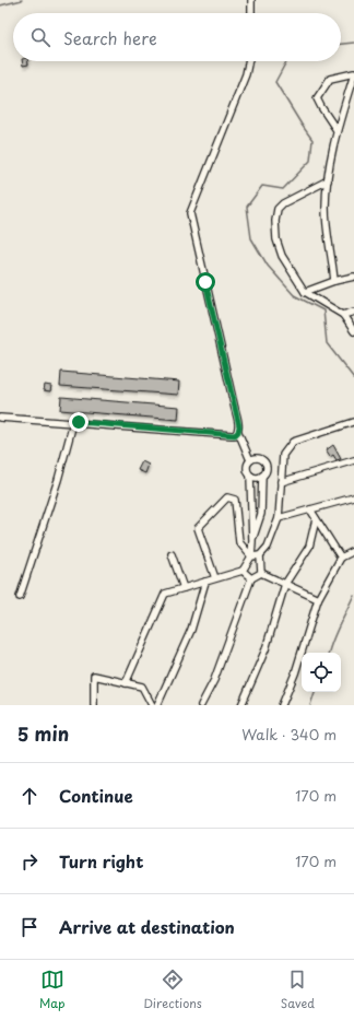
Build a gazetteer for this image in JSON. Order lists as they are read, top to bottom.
{
  "page": {
    "search": "Search here",
    "heading": ["5 min", "Walk · 340 m"],
    "list": [
      ["Continue", "170 m"],
      ["Turn right", "170 m"],
      "Arrive at destination"
    ],
    "nav": ["Map", "Directions", "Saved"]
  }
}
